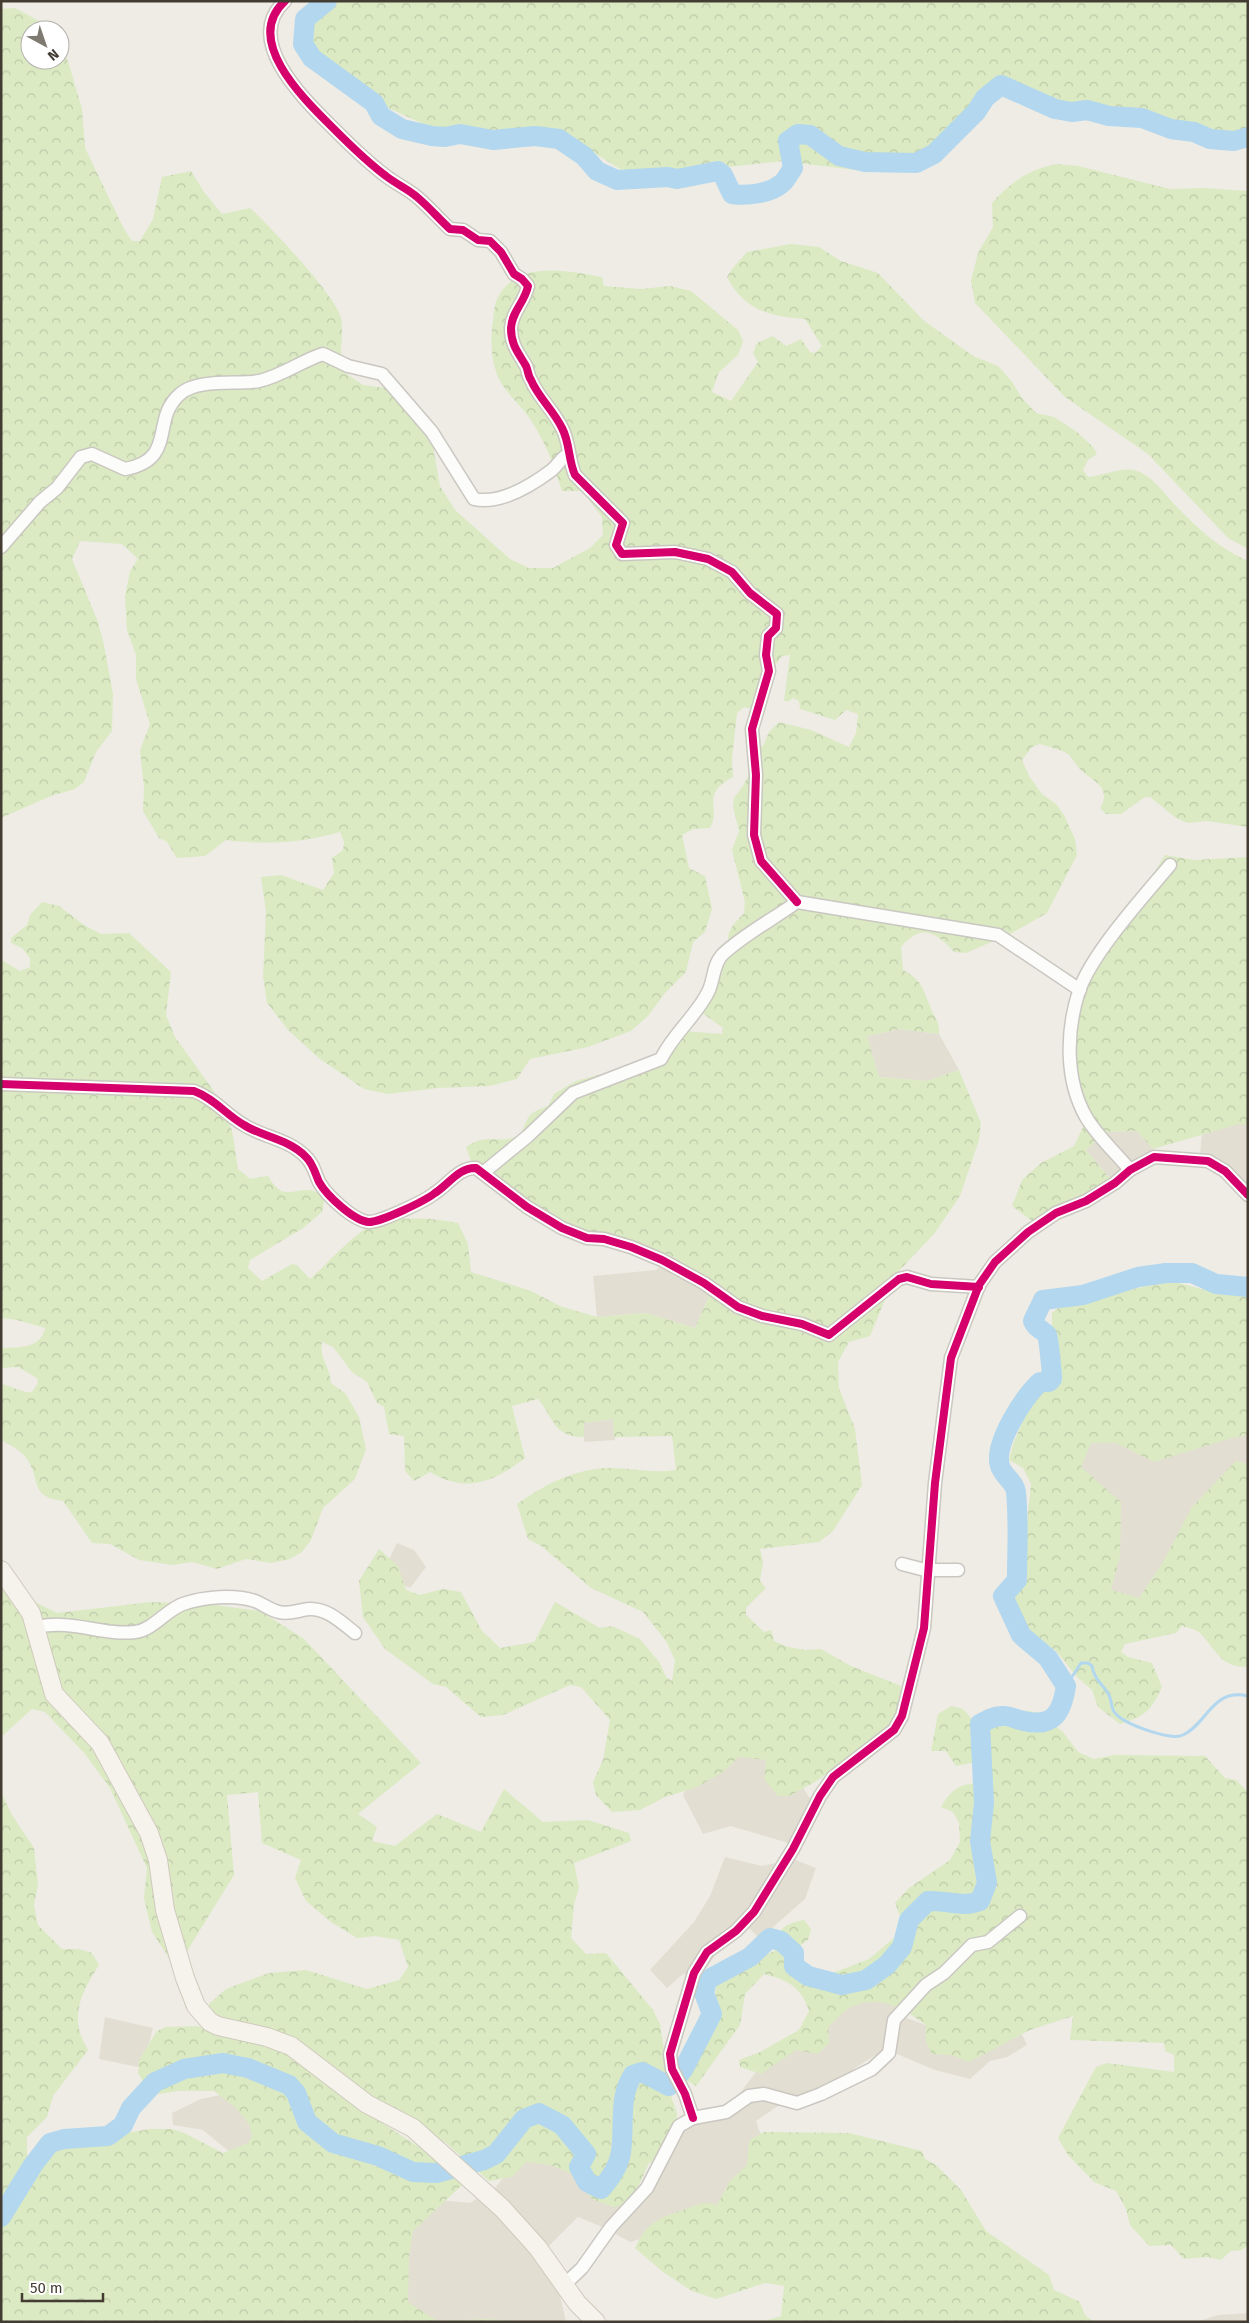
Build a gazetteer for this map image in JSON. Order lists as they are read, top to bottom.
{
  "scale_bar": "50 m",
  "north": "bottom right"
}
